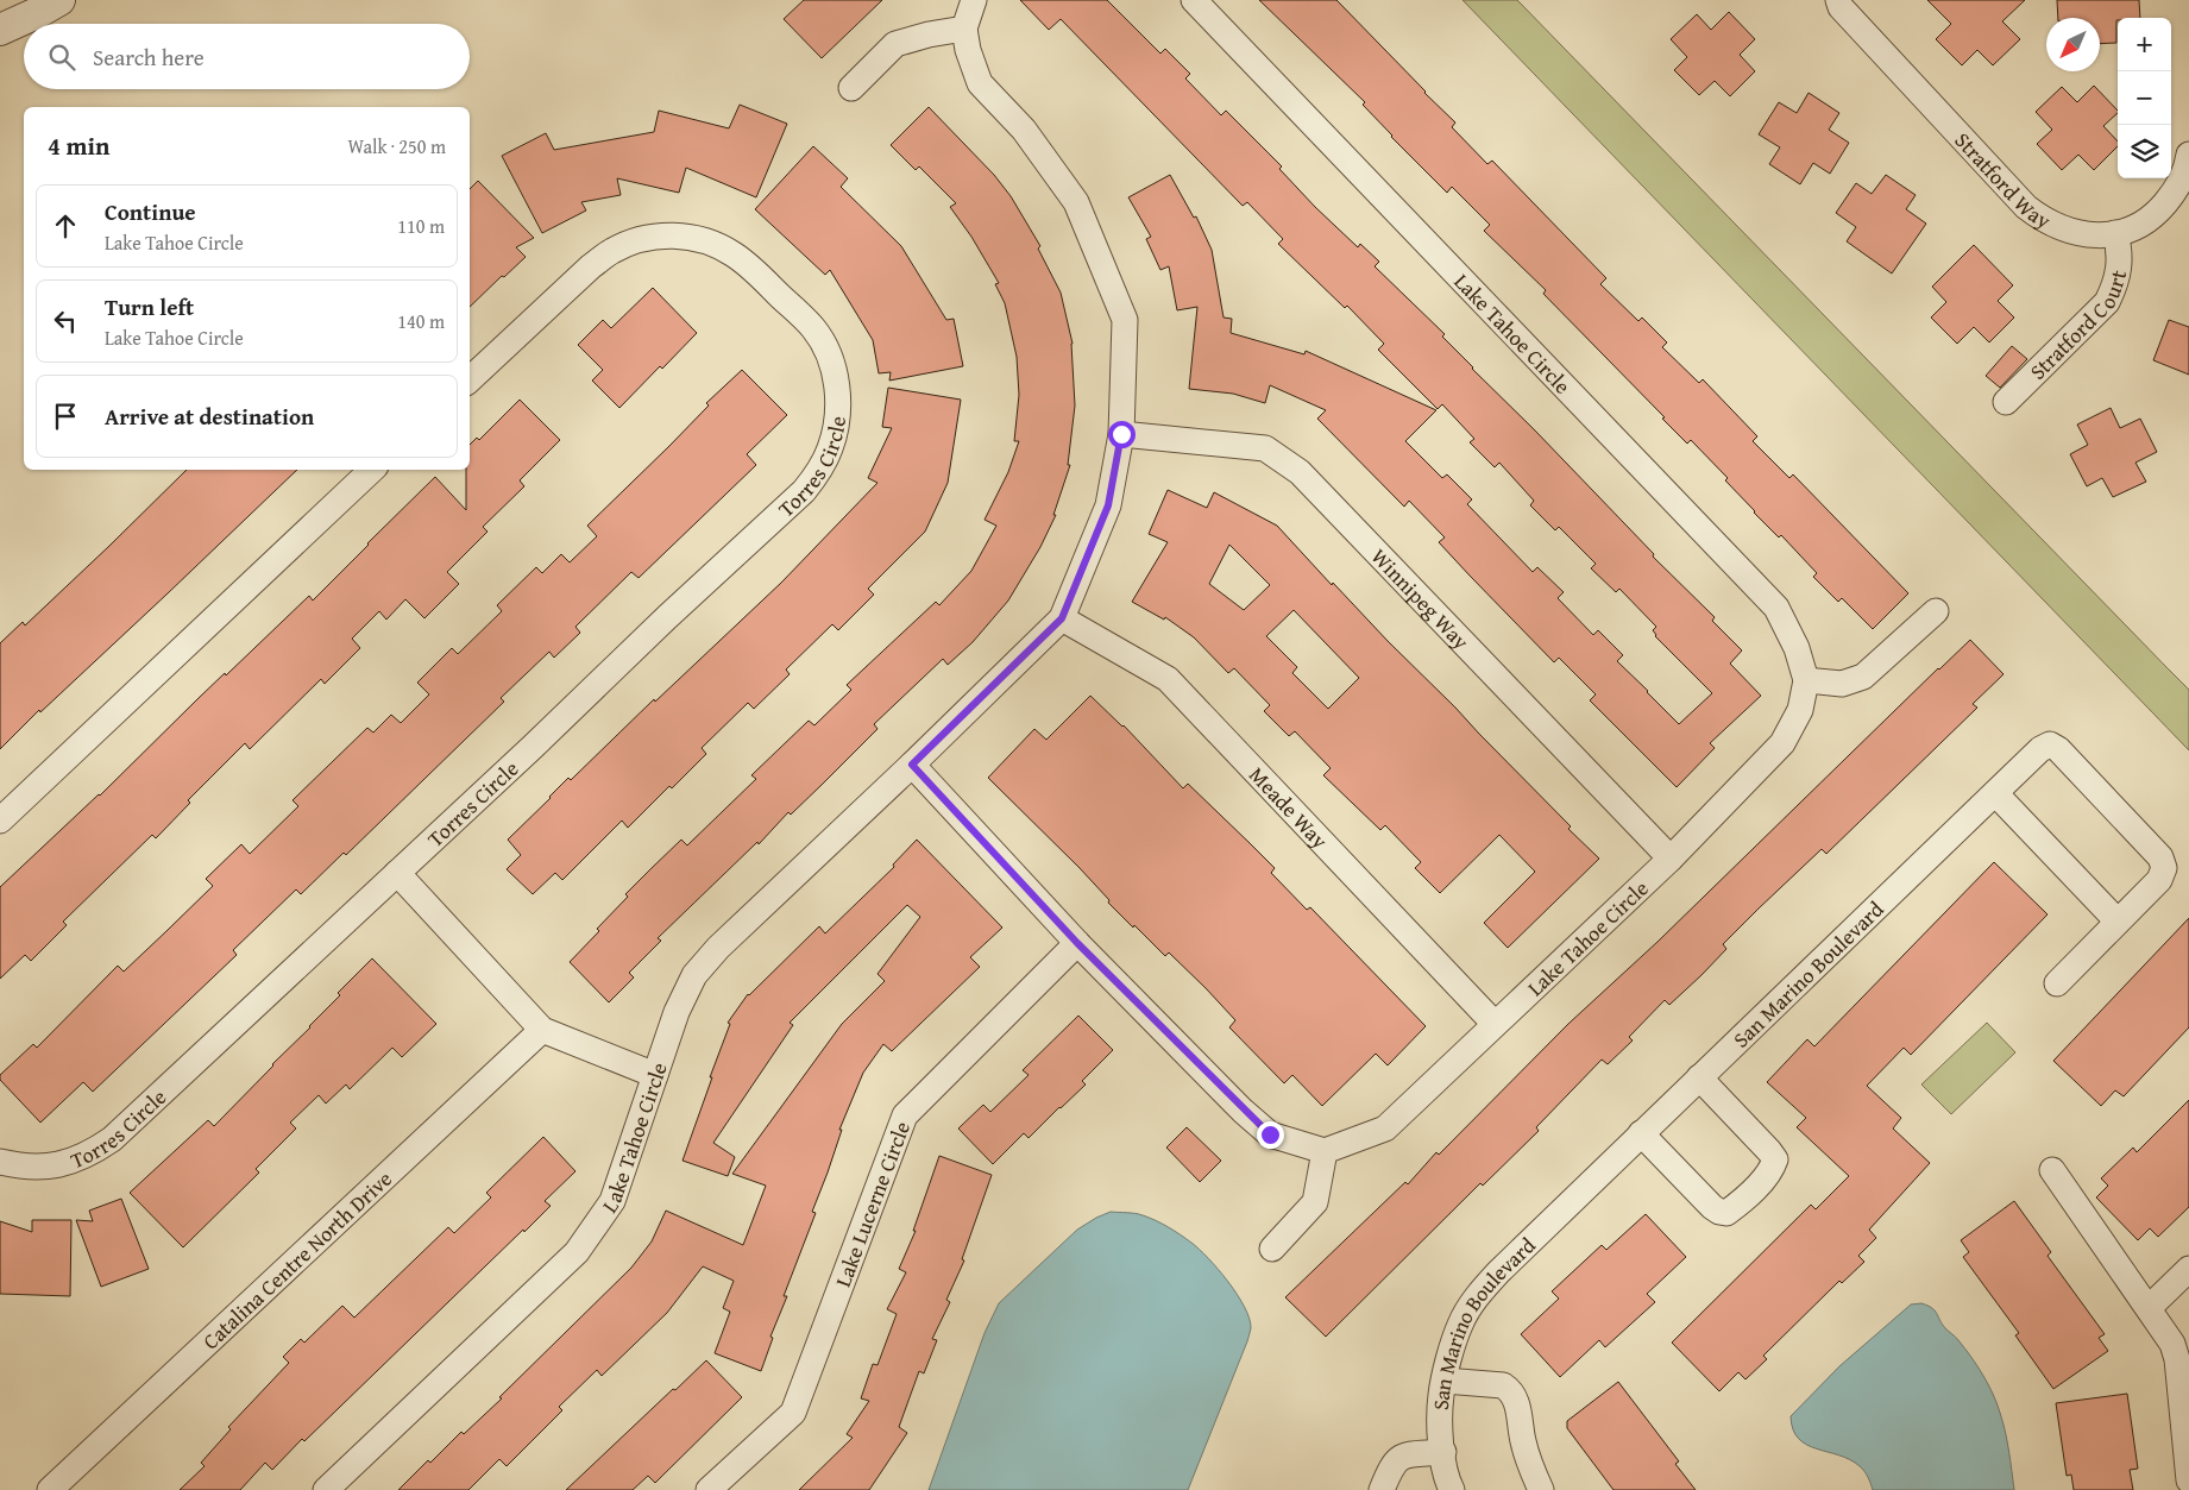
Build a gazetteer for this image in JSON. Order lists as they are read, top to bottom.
{
  "streets": {
    "street": [
      "Stratford Way",
      "Stratford Court",
      "Lake Tahoe Circle",
      "Torres Circle",
      "Winnipeg Way",
      "Meade Way",
      "San Marino Boulevard",
      "Lake Lucerne Circle",
      "Catalina Centre North Drive"
    ]
  },
  "crossings": [
    ["Stratford Way", "Stratford Court"],
    ["Lake Tahoe Circle", "Winnipeg Way"],
    ["Lake Tahoe Circle", "Meade Way"]
  ],
  "north": "bottom left",
  "page": {
    "map_buttons": ["+", "−"],
    "search": "Search here",
    "heading": ["4 min", "Walk · 250 m"],
    "list": [
      ["Continue", "Lake Tahoe Circle", "110 m"],
      ["Turn left", "Lake Tahoe Circle", "140 m"],
      "Arrive at destination"
    ]
  }
}
